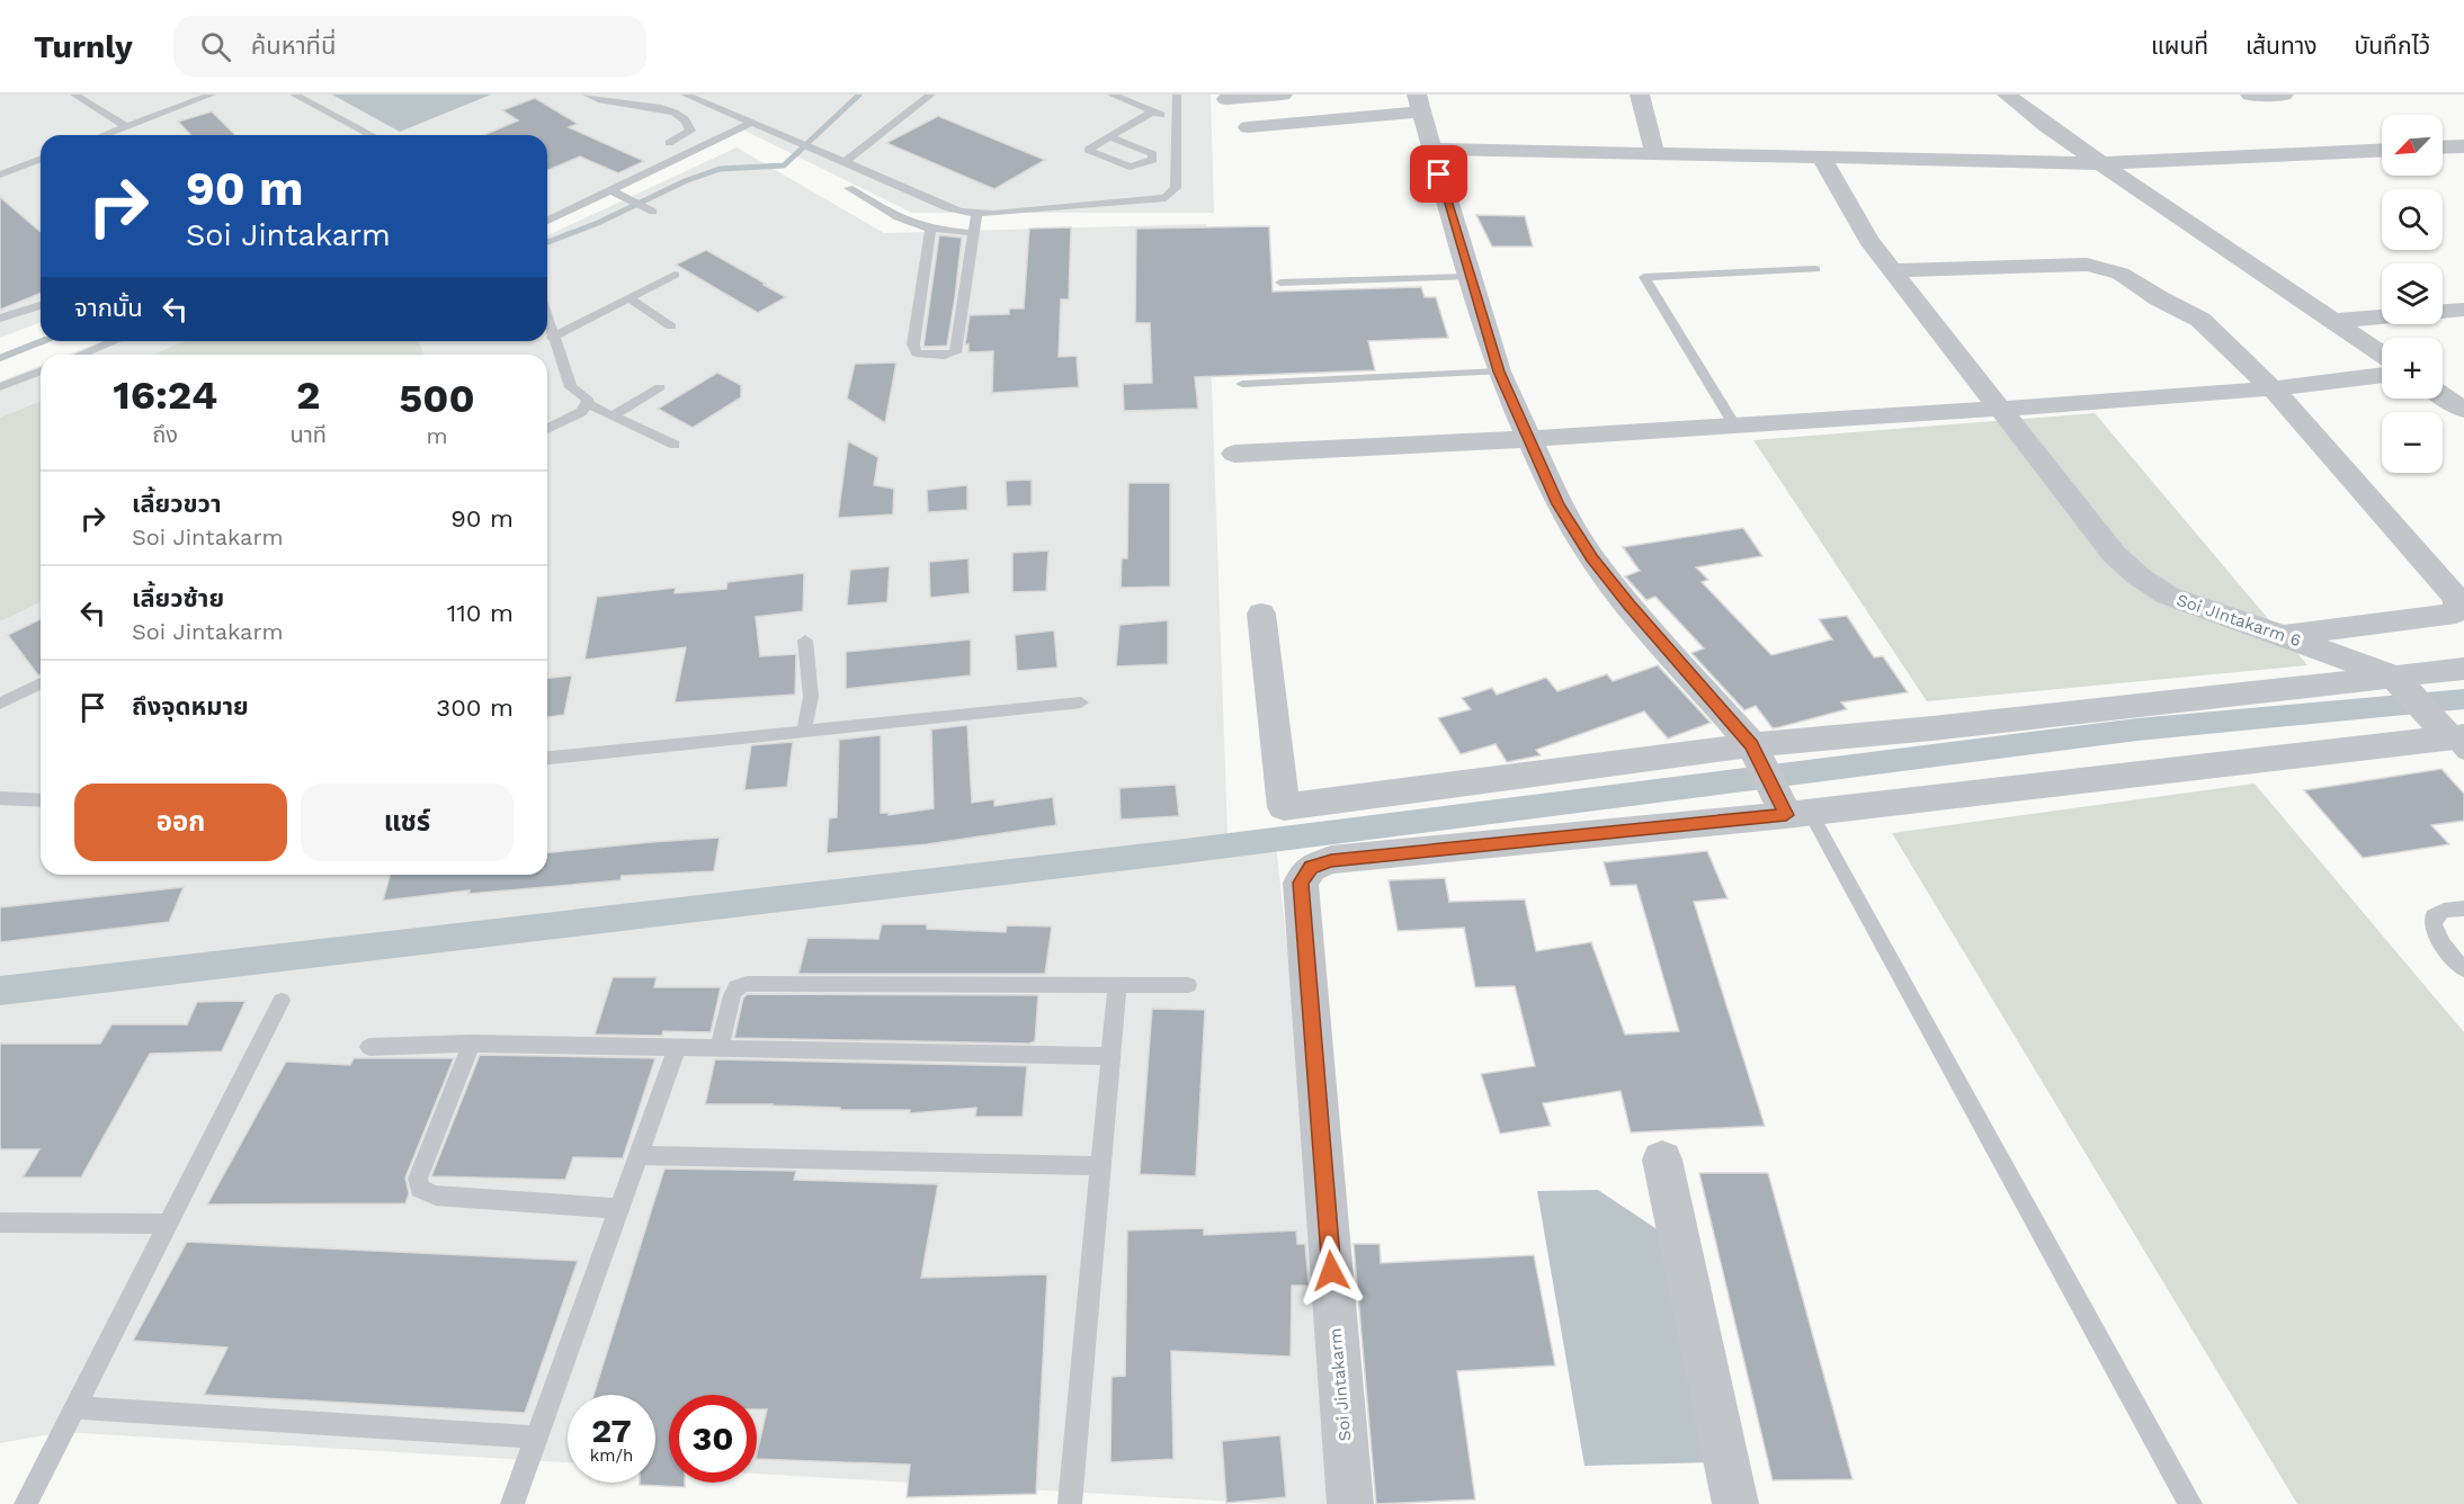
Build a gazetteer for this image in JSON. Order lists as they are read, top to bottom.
{
  "streets": {
    "street": ["Soi JIntakarm 6", "Soi Jintakarm"]
  },
  "north": "bottom left",
  "page": {
    "header": "Turnly",
    "search": "ค้นหาที่นี่",
    "nav": ["แผนที่", "เส้นทาง", "บันทึกไว้"],
    "map_buttons": ["+", "−"],
    "turn": ["90 m", "Soi Jintakarm"],
    "then": "จากนั้น",
    "eta": [
      "16:24",
      "ถึง",
      "2",
      "นาที",
      "500",
      "m"
    ],
    "list": [
      {
        "name": "เลี้ยวขวา",
        "note": "Soi Jintakarm",
        "value": "90 m"
      },
      {
        "name": "เลี้ยวซ้าย",
        "note": "Soi Jintakarm",
        "value": "110 m"
      },
      {
        "name": "ถึงจุดหมาย",
        "value": "300 m"
      }
    ],
    "buttons": ["ออก", "แชร์"],
    "speed": "27 km/h",
    "limit": "30"
  }
}
